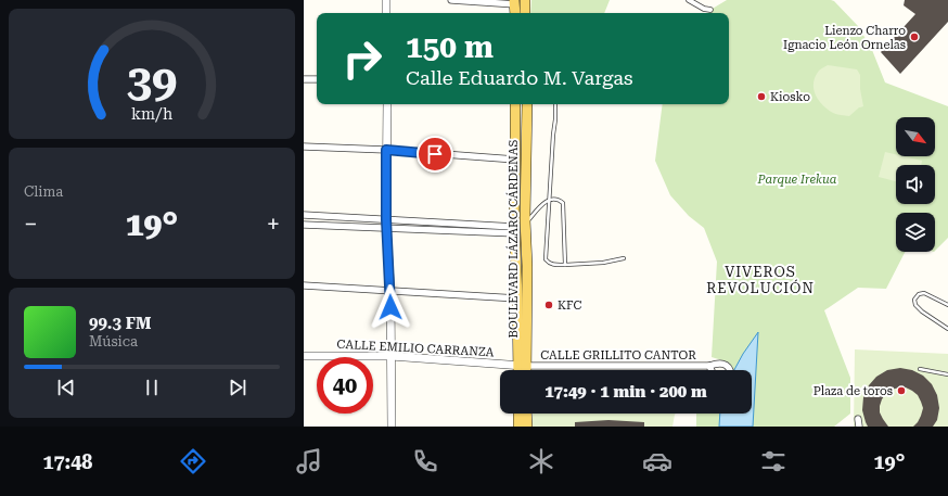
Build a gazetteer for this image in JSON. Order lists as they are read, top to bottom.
{
  "streets": {
    "main road": ["BOULEVARD LÁZARO CÁRDENAS"],
    "street": ["CALLE EMILIO CARRANZA", "CALLE GRILLITO CANTOR"]
  },
  "crossings": [
    ["BOULEVARD LÁZARO CÁRDENAS", "CALLE EMILIO CARRANZA"],
    ["BOULEVARD LÁZARO CÁRDENAS", "CALLE GRILLITO CANTOR"],
    ["CALLE EMILIO CARRANZA", "CALLE GRILLITO CANTOR"]
  ],
  "districts": ["VIVEROS REVOLUCIÓN"],
  "parks": ["Parque Irekua"],
  "places": [
    "Lienzo Charro Ignacio León Ornelas",
    "Kiosko",
    "KFC",
    "Plaza de toros"
  ],
  "north": "bottom right",
  "page": {
    "turn": ["150 m", "Calle Eduardo M. Vargas"],
    "tile": "Clima",
    "heat": ["−", "19°", "+"],
    "song": ["99.3 FM", "Música"],
    "limit": "40",
    "trip": "17:49 · 1 min · 200 m",
    "tabs": ["17:48", "19°"],
    "gauge": ["39", "km/h"]
  }
}
